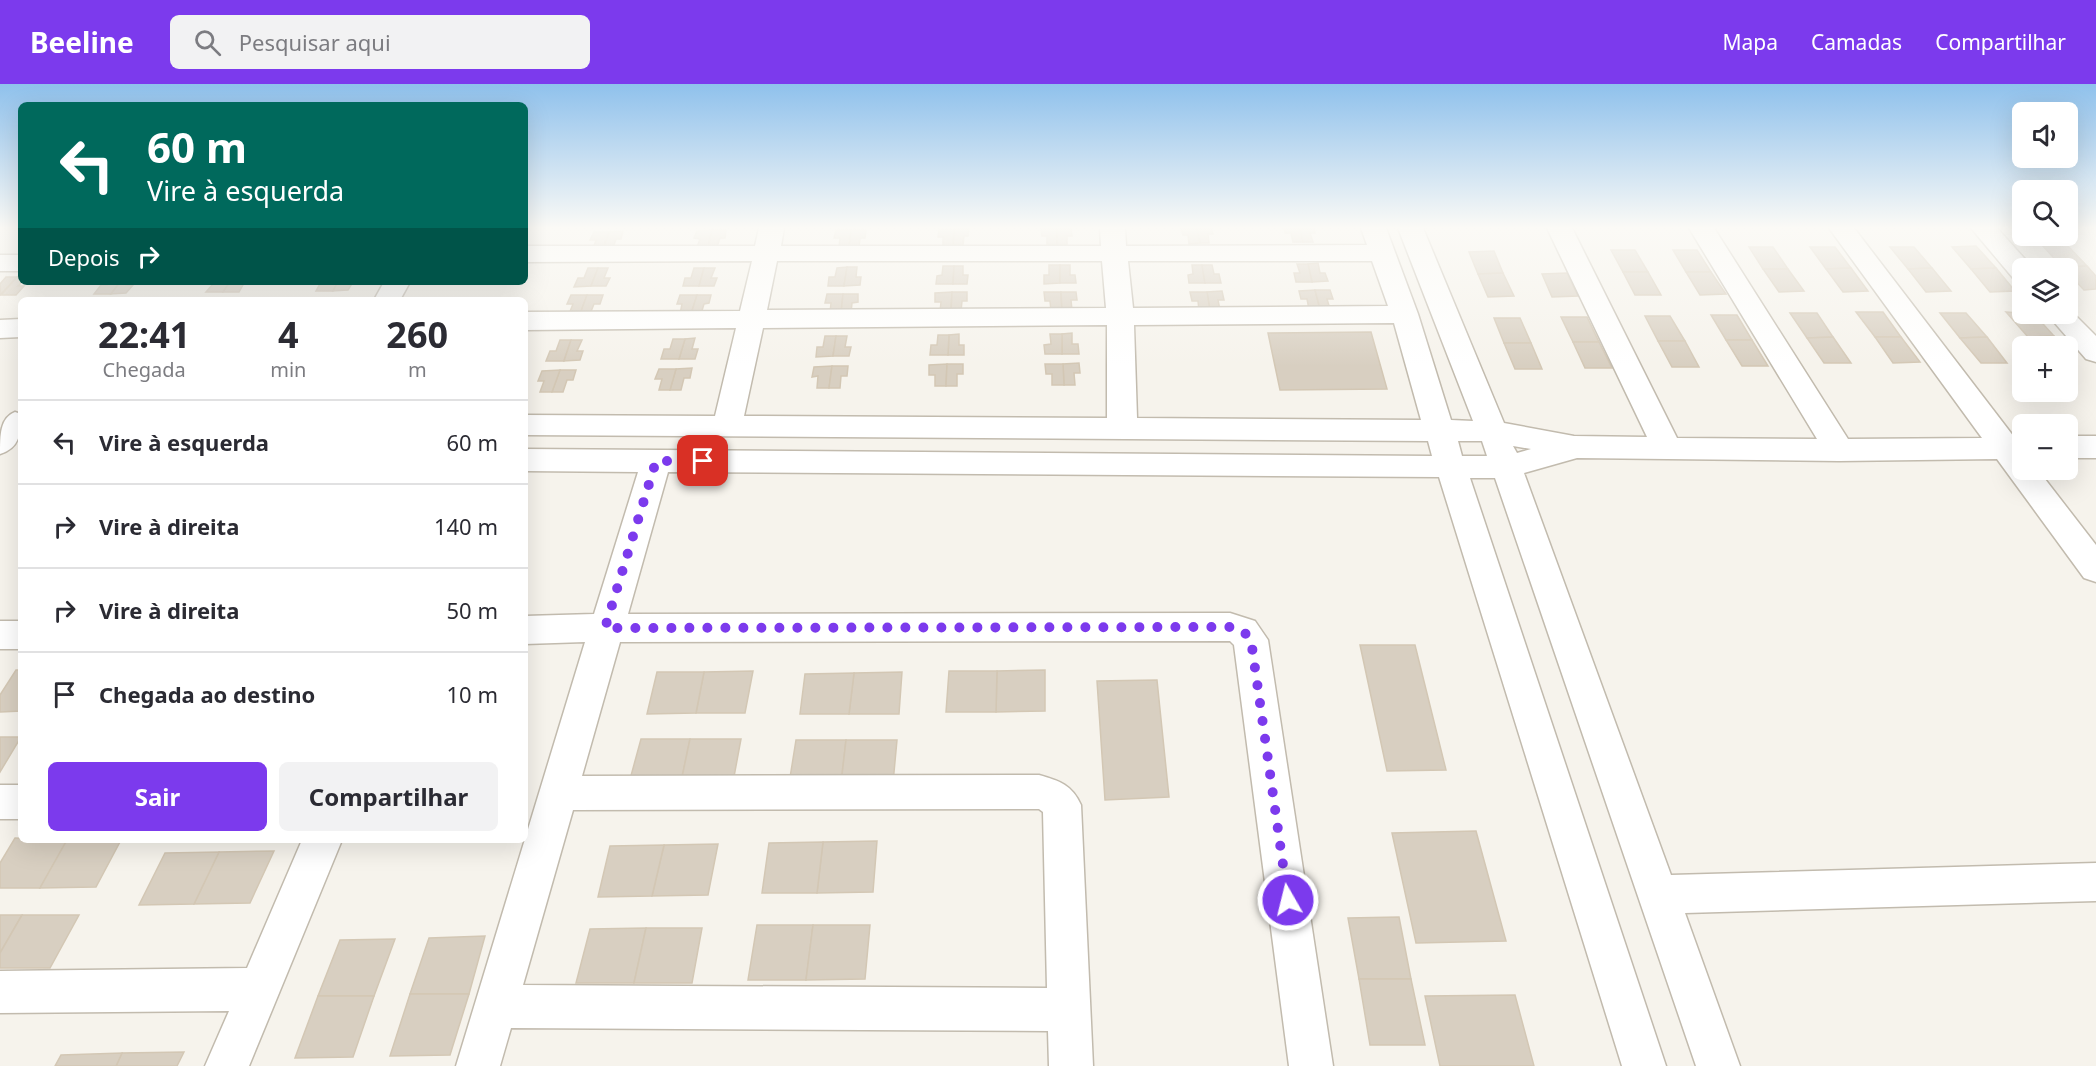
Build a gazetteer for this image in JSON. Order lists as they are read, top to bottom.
{
  "page": {
    "header": "Beeline",
    "search": "Pesquisar aqui",
    "nav": ["Mapa", "Camadas", "Compartilhar"],
    "map_buttons": ["+", "−"],
    "turn": ["60 m", "Vire à esquerda"],
    "then": "Depois",
    "eta": [
      "22:41",
      "Chegada",
      "4",
      "min",
      "260",
      "m"
    ],
    "list": [
      {
        "name": "Vire à esquerda",
        "value": "60 m"
      },
      {
        "name": "Vire à direita",
        "value": "140 m"
      },
      {
        "name": "Vire à direita",
        "value": "50 m"
      },
      {
        "name": "Chegada ao destino",
        "value": "10 m"
      }
    ],
    "buttons": ["Sair", "Compartilhar"]
  }
}
